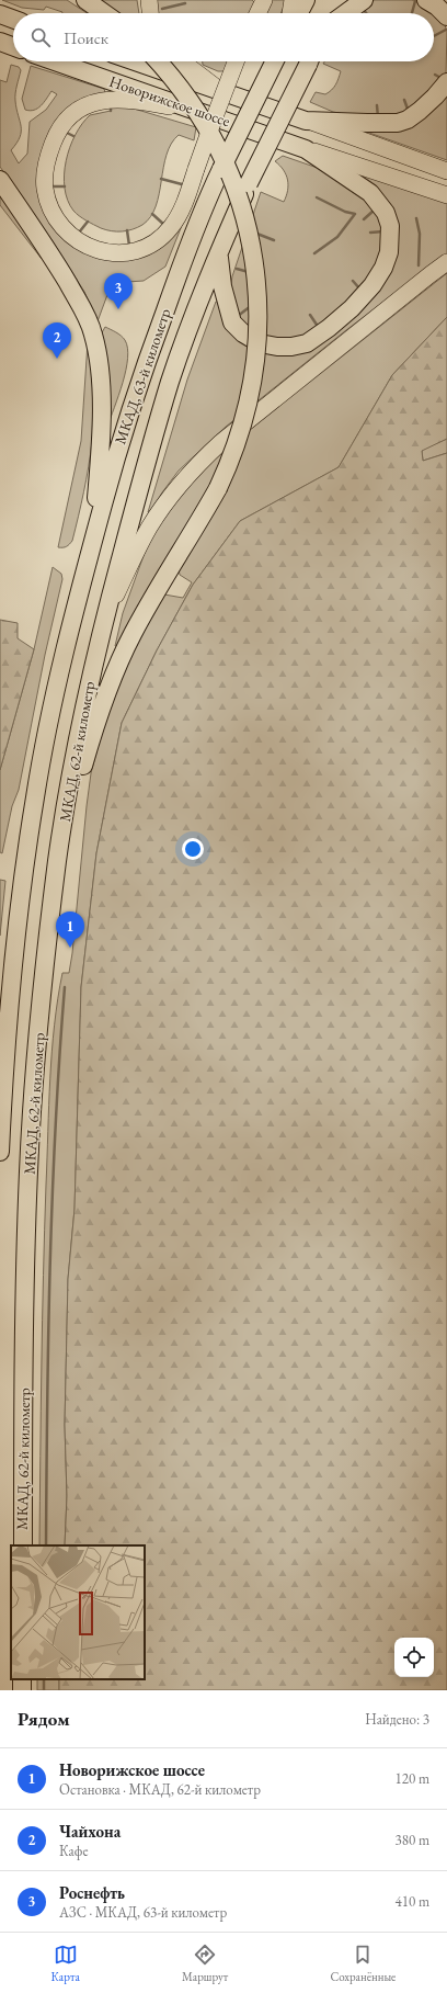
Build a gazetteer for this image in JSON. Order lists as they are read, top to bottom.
{
  "streets": {
    "highway": ["Новорижское шоссе", "МКАД, 63-й километр", "МКАД, 62-й километр"]
  },
  "crossings": [
    ["Новорижское шоссе", "МКАД, 63-й километр"],
    ["МКАД, 63-й километр", "МКАД, 62-й километр"]
  ],
  "page": {
    "search": "Поиск",
    "pins": ["3", "2", "1"],
    "heading": ["Рядом", "Найдено: 3"],
    "list": [
      {
        "mark": "1",
        "name": "Новорижское шоссе",
        "note": "Остановка · МКАД, 62-й километр",
        "value": "120 m"
      },
      {
        "mark": "2",
        "name": "Чайхона",
        "note": "Кафе",
        "value": "380 m"
      },
      {
        "mark": "3",
        "name": "Роснефть",
        "note": "АЗС · МКАД, 63-й километр",
        "value": "410 m"
      }
    ],
    "nav": ["Карта", "Маршрут", "Сохранённые"]
  }
}
